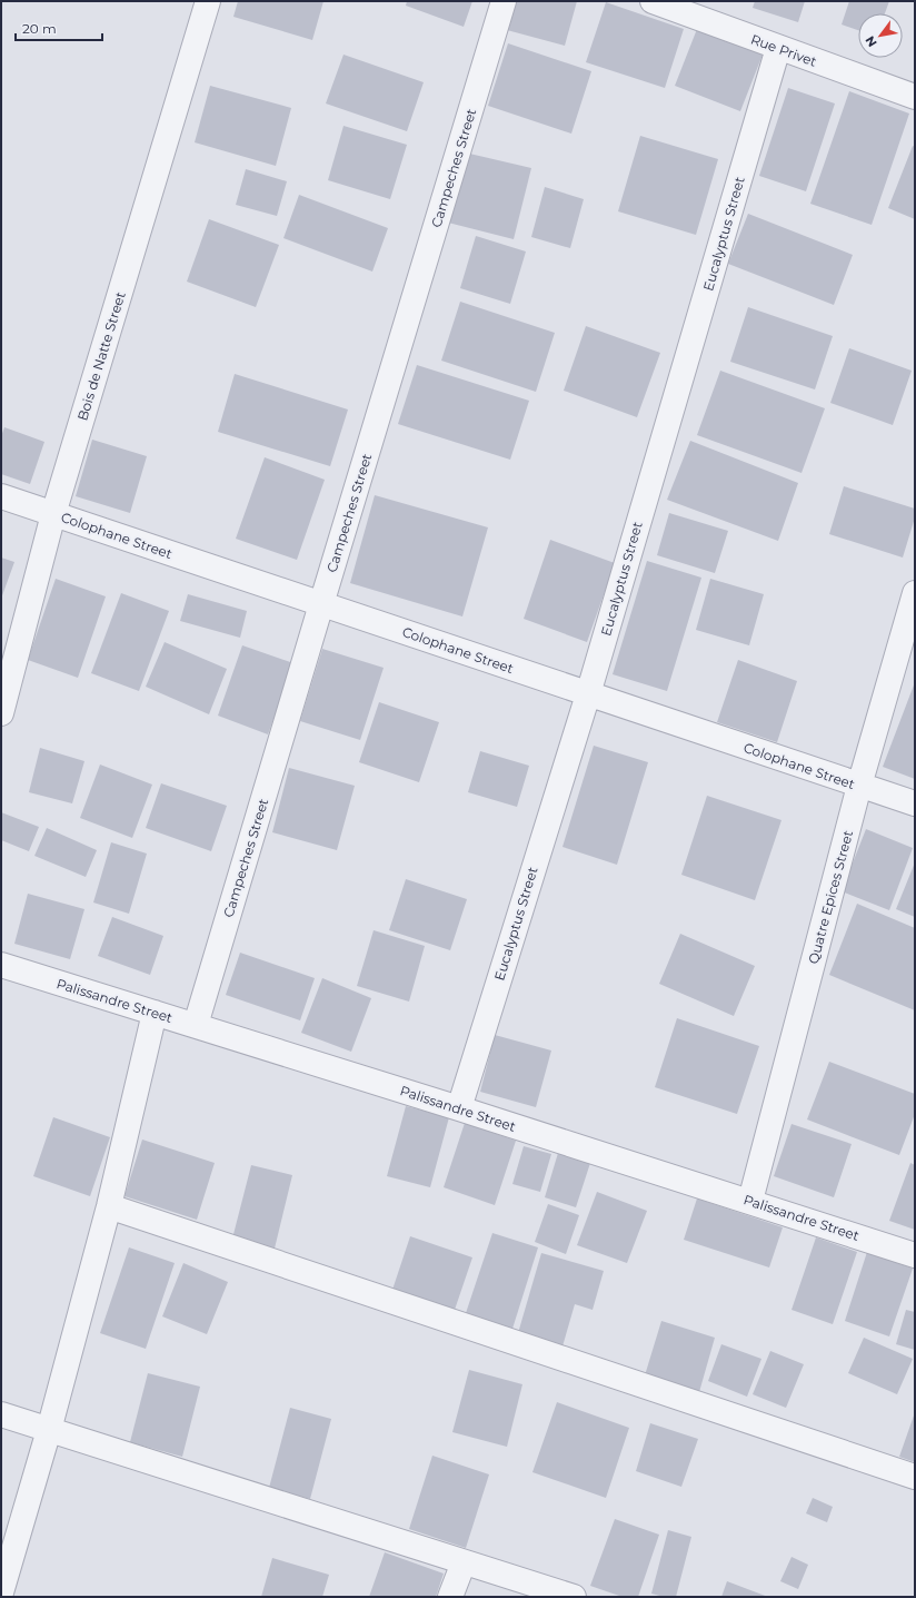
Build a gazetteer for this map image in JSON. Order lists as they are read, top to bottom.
{
  "streets": {
    "street": [
      "Rue Privet",
      "Campeches Street",
      "Eucalyptus Street",
      "Bois de Natte Street",
      "Colophane Street",
      "Quatre Epices Street",
      "Palissandre Street"
    ]
  },
  "crossings": [
    ["Rue Privet", "Eucalyptus Street"],
    ["Campeches Street", "Colophane Street"],
    ["Campeches Street", "Palissandre Street"],
    ["Eucalyptus Street", "Colophane Street"],
    ["Eucalyptus Street", "Palissandre Street"],
    ["Bois de Natte Street", "Colophane Street"],
    ["Colophane Street", "Quatre Epices Street"],
    ["Quatre Epices Street", "Palissandre Street"]
  ],
  "scale_bar": "20 m",
  "north": "bottom left"
}
